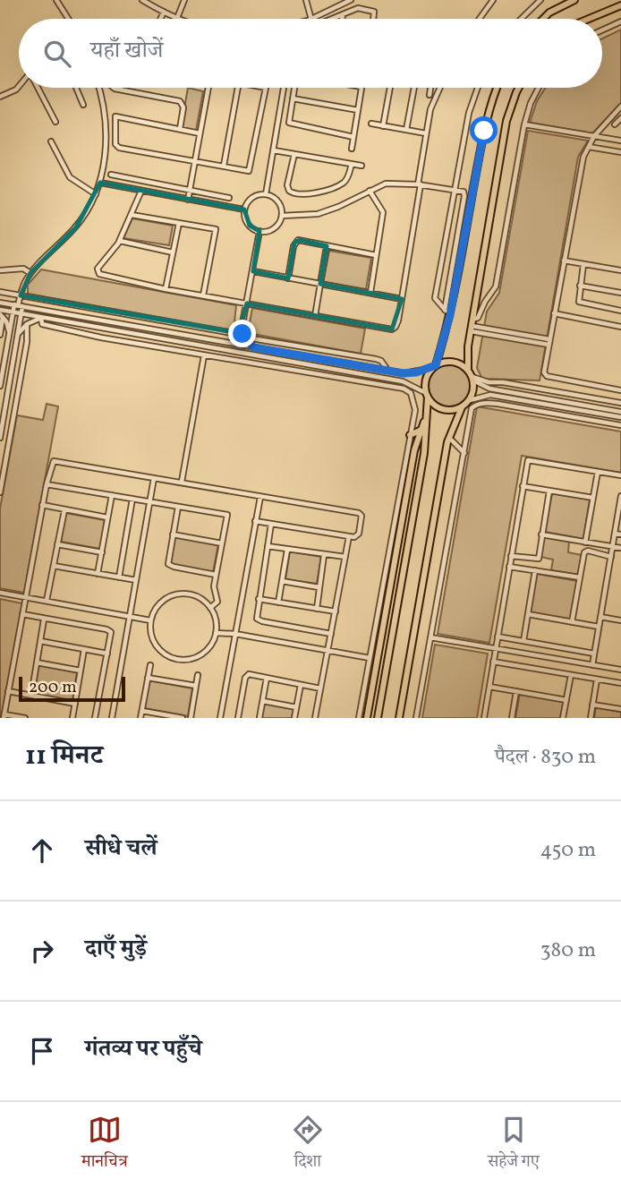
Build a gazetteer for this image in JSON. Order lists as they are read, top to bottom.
{
  "scale_bar": "200 m",
  "page": {
    "search": "यहाँ खोजें",
    "scale": "200 m",
    "heading": ["11 मिनट", "पैदल · 830 m"],
    "list": [
      ["सीधे चलें", "450 m"],
      ["दाएँ मुड़ें", "380 m"],
      "गंतव्य पर पहुँचे"
    ],
    "nav": ["मानचित्र", "दिशा", "सहेजे गए"]
  }
}
